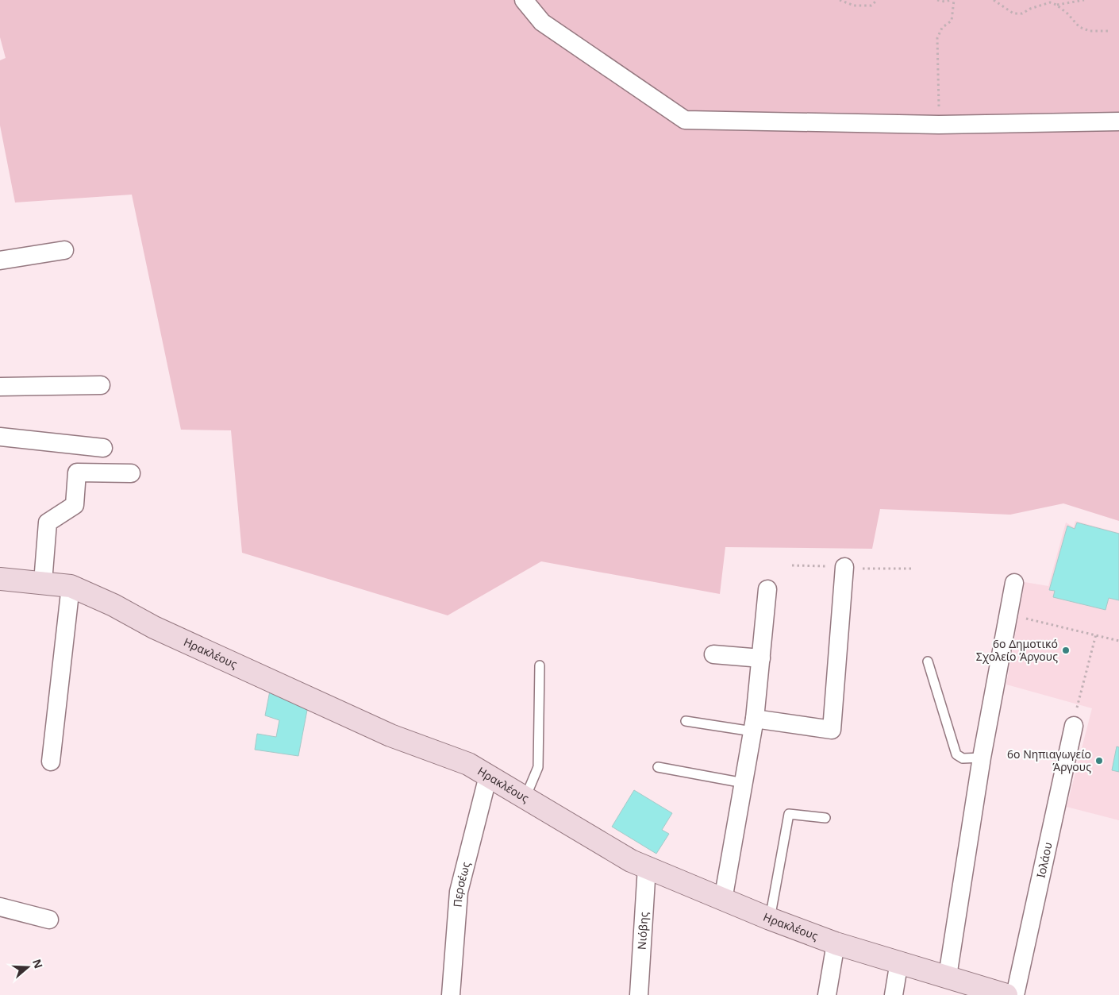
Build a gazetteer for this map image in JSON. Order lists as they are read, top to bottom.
{
  "streets": {
    "main road": ["Ηρακλέους"],
    "street": ["Ιολάου", "Περσέως", "Νιόβης"]
  },
  "crossings": [
    ["Ηρακλέους", "Περσέως"],
    ["Ηρακλέους", "Νιόβης"]
  ],
  "places": ["6ο Δημοτικό Σχολείο Άργους", "6ο Νηπιαγωγείο Άργους"],
  "north": "right"
}
